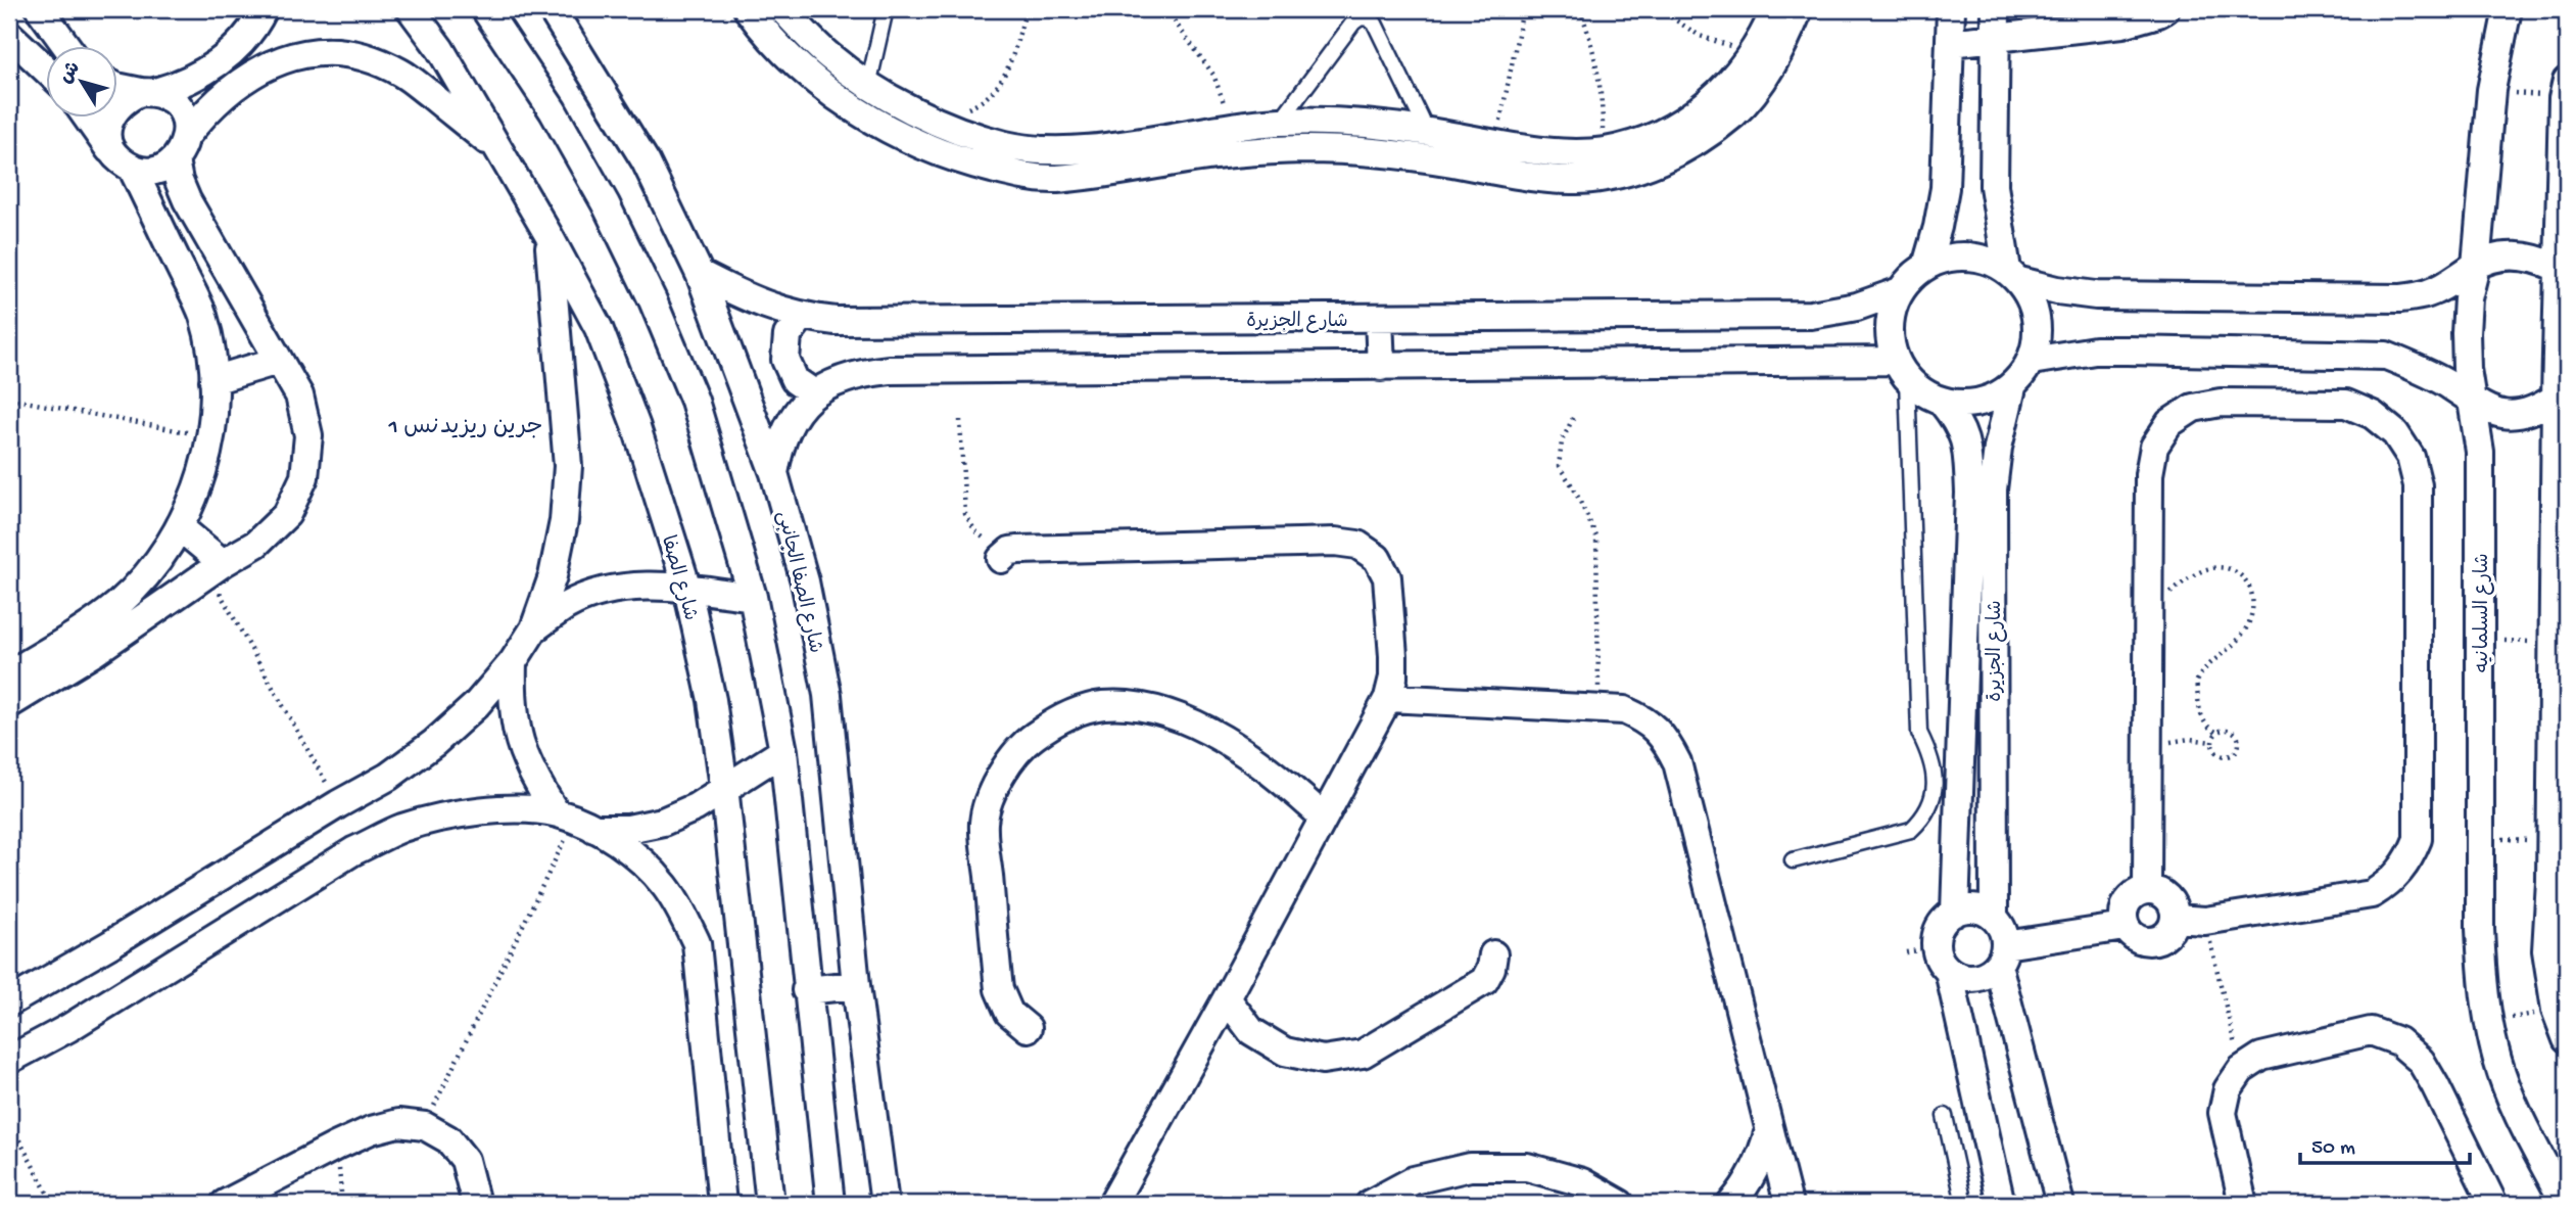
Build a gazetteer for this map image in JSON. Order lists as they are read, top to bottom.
{
  "streets": {
    "street": [
      "شارع الجزيرة",
      "شارع الصفا",
      "شارع الصفا الجانبى",
      "شارع السلمانيه"
    ]
  },
  "crossings": [
    ["شارع الجزيرة", "شارع الصفا الجانبى"]
  ],
  "districts": ["جرين ريزيدنس 1"],
  "scale_bar": "50 m",
  "north": "top left"
}
